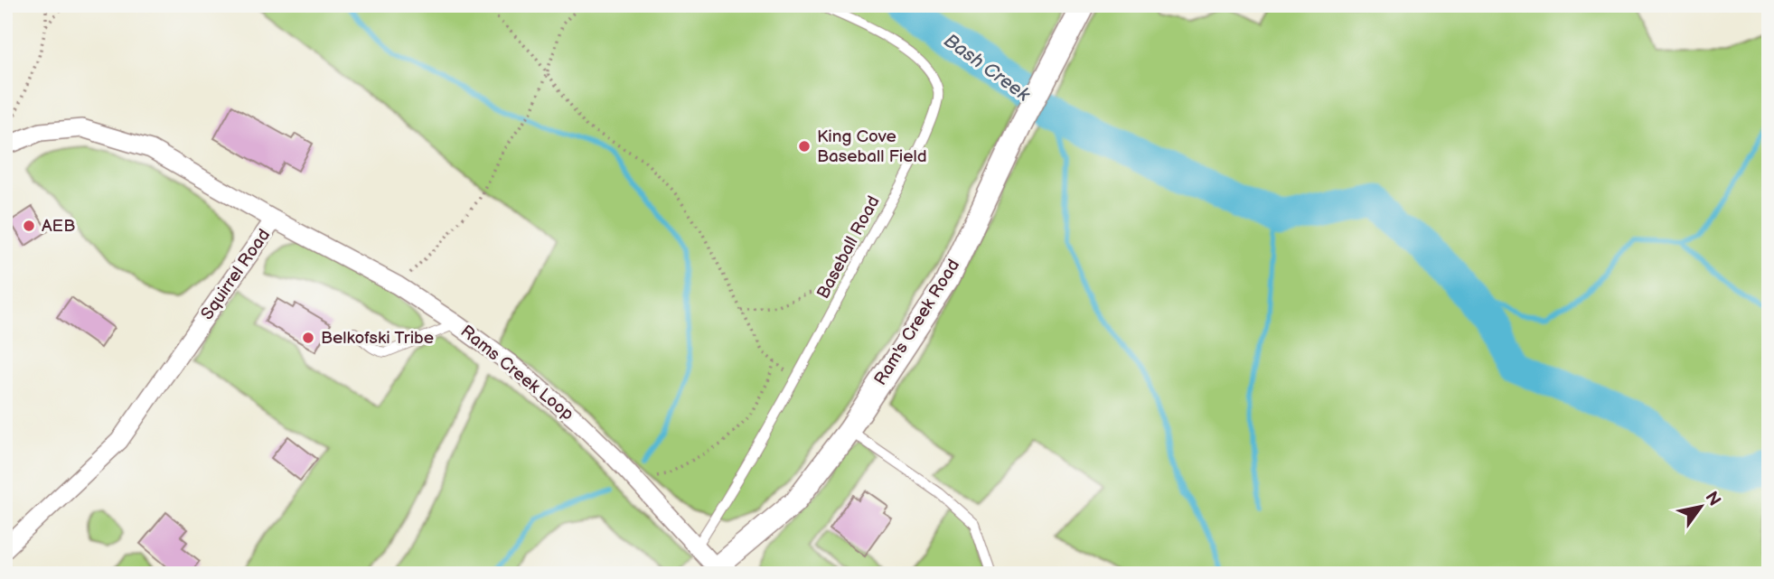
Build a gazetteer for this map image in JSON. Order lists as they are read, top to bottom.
{
  "streets": {
    "street": ["Squirrel Road", "Ram's Creek Road", "Rams Creek Loop"],
    "lane": ["Baseball Road"]
  },
  "crossings": [
    ["Baseball Road", "Rams Creek Loop"],
    ["Squirrel Road", "Rams Creek Loop"],
    ["Ram's Creek Road", "Rams Creek Loop"]
  ],
  "water": ["Bash Creek"],
  "places": ["King Cove Baseball Field", "AEB", "Belkofski Tribe"],
  "north": "top right"
}
